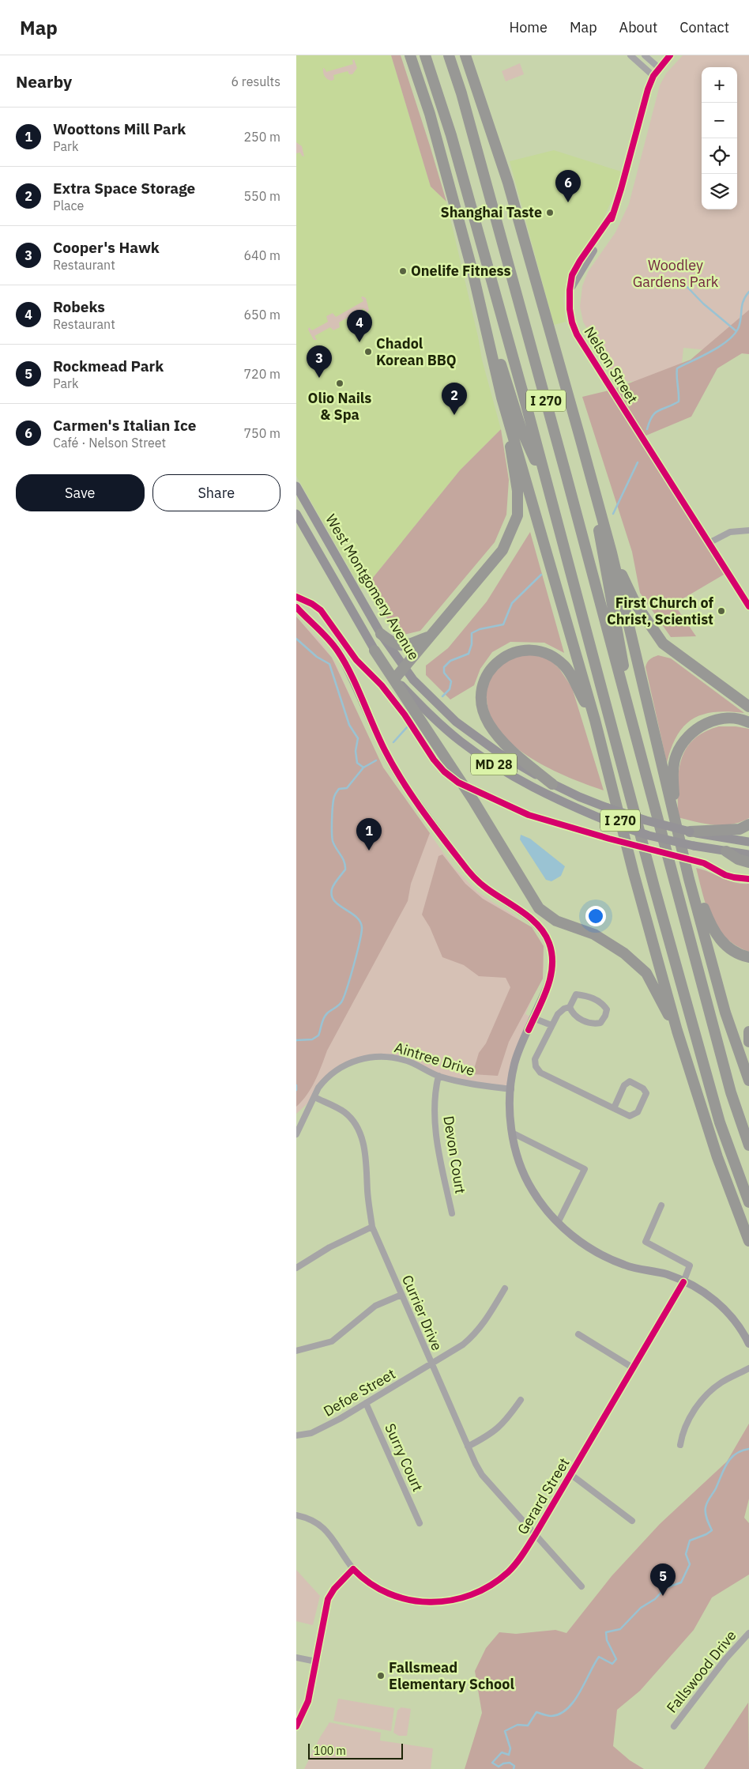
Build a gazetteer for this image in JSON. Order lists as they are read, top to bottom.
{
  "streets": {
    "highway": ["I 270"],
    "main road": ["West Montgomery Avenue", "MD 28"],
    "street": [
      "Nelson Street",
      "Aintree Drive",
      "Devon Court",
      "Currier Drive",
      "Defoe Street",
      "Surry Court",
      "Gerard Street",
      "Fallswood Drive"
    ]
  },
  "crossings": [
    ["West Montgomery Avenue", "MD 28"],
    ["Aintree Drive", "Devon Court"],
    ["Aintree Drive", "Currier Drive"],
    ["Currier Drive", "Defoe Street"],
    ["Currier Drive", "Gerard Street"],
    ["Defoe Street", "Surry Court"]
  ],
  "parks": ["Woodley Gardens Park"],
  "places": [
    "Shanghai Taste",
    "Onelife Fitness",
    "Chadol Korean BBQ",
    "Olio Nails & Spa",
    "First Church of Christ, Scientist",
    "Fallsmead Elementary School"
  ],
  "scale_bar": "100 m",
  "page": {
    "header": "Map",
    "nav": [
      "Home",
      "Map",
      "About",
      "Contact"
    ],
    "heading": ["Nearby", "6 results"],
    "map_buttons": ["+", "−"],
    "list": [
      {
        "mark": "1",
        "name": "Woottons Mill Park",
        "note": "Park",
        "value": "250 m"
      },
      {
        "mark": "2",
        "name": "Extra Space Storage",
        "note": "Place",
        "value": "550 m"
      },
      {
        "mark": "3",
        "name": "Cooper's Hawk",
        "note": "Restaurant",
        "value": "640 m"
      },
      {
        "mark": "4",
        "name": "Robeks",
        "note": "Restaurant",
        "value": "650 m"
      },
      {
        "mark": "5",
        "name": "Rockmead Park",
        "note": "Park",
        "value": "720 m"
      },
      {
        "mark": "6",
        "name": "Carmen's Italian Ice",
        "note": "Café · Nelson Street",
        "value": "750 m"
      }
    ],
    "pins": [
      "6",
      "4",
      "3",
      "2",
      "1",
      "5"
    ],
    "buttons": ["Save", "Share"],
    "scale": "100 m"
  }
}
